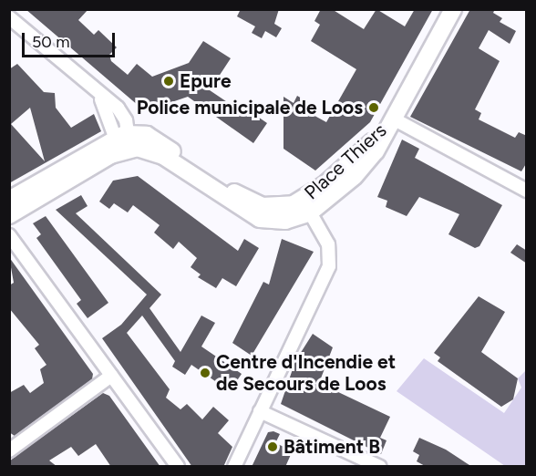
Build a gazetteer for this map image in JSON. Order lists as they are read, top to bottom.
{
  "streets": {
    "main road": ["Place Thiers"]
  },
  "places": [
    "Epure",
    "Police municipale de Loos",
    "Centre d'Incendie et de Secours de Loos",
    "Bâtiment B"
  ],
  "scale_bar": "50 m"
}
